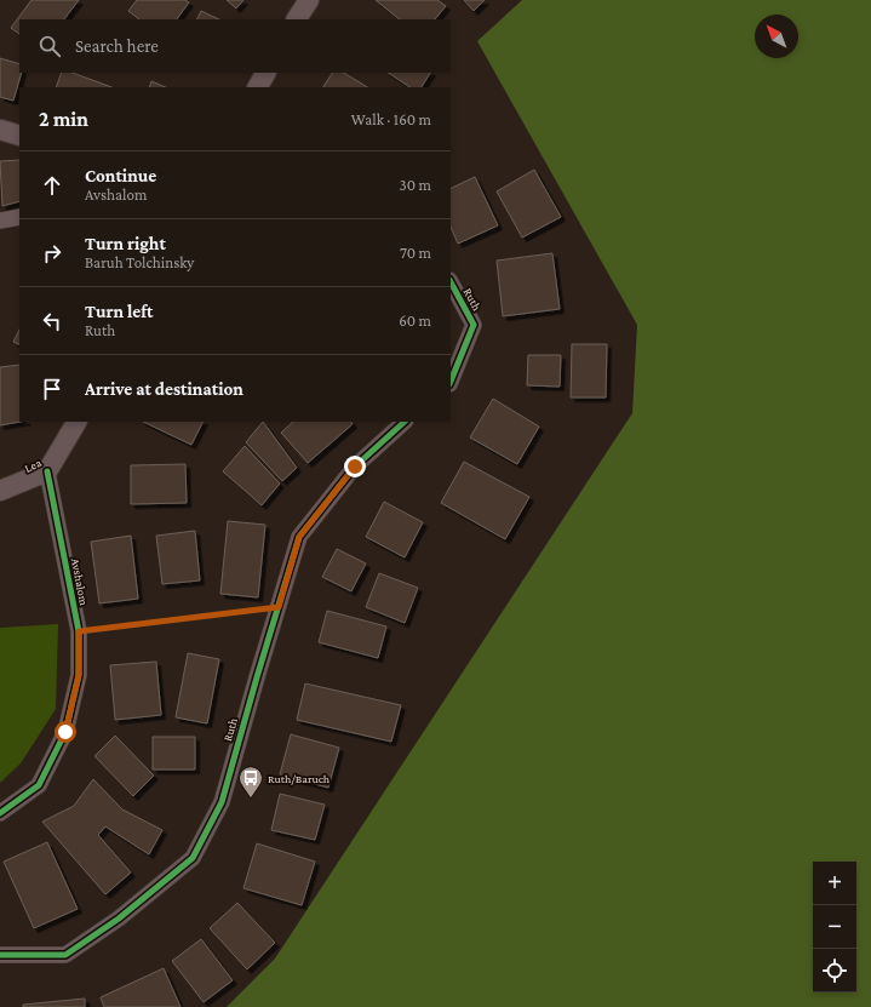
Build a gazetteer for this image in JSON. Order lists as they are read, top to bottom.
{
  "streets": {
    "street": ["Ruth", "Lea", "Avshalom"]
  },
  "crossings": [
    ["Lea", "Avshalom"]
  ],
  "places": {
    "bus stop": ["Ruth/Baruch"]
  },
  "north": "top left",
  "page": {
    "search": "Search here",
    "heading": ["2 min", "Walk · 160 m"],
    "list": [
      ["Continue", "Avshalom", "30 m"],
      ["Turn right", "Baruh Tolchinsky", "70 m"],
      ["Turn left", "Ruth", "60 m"],
      "Arrive at destination"
    ],
    "map_buttons": ["+", "−"]
  }
}
